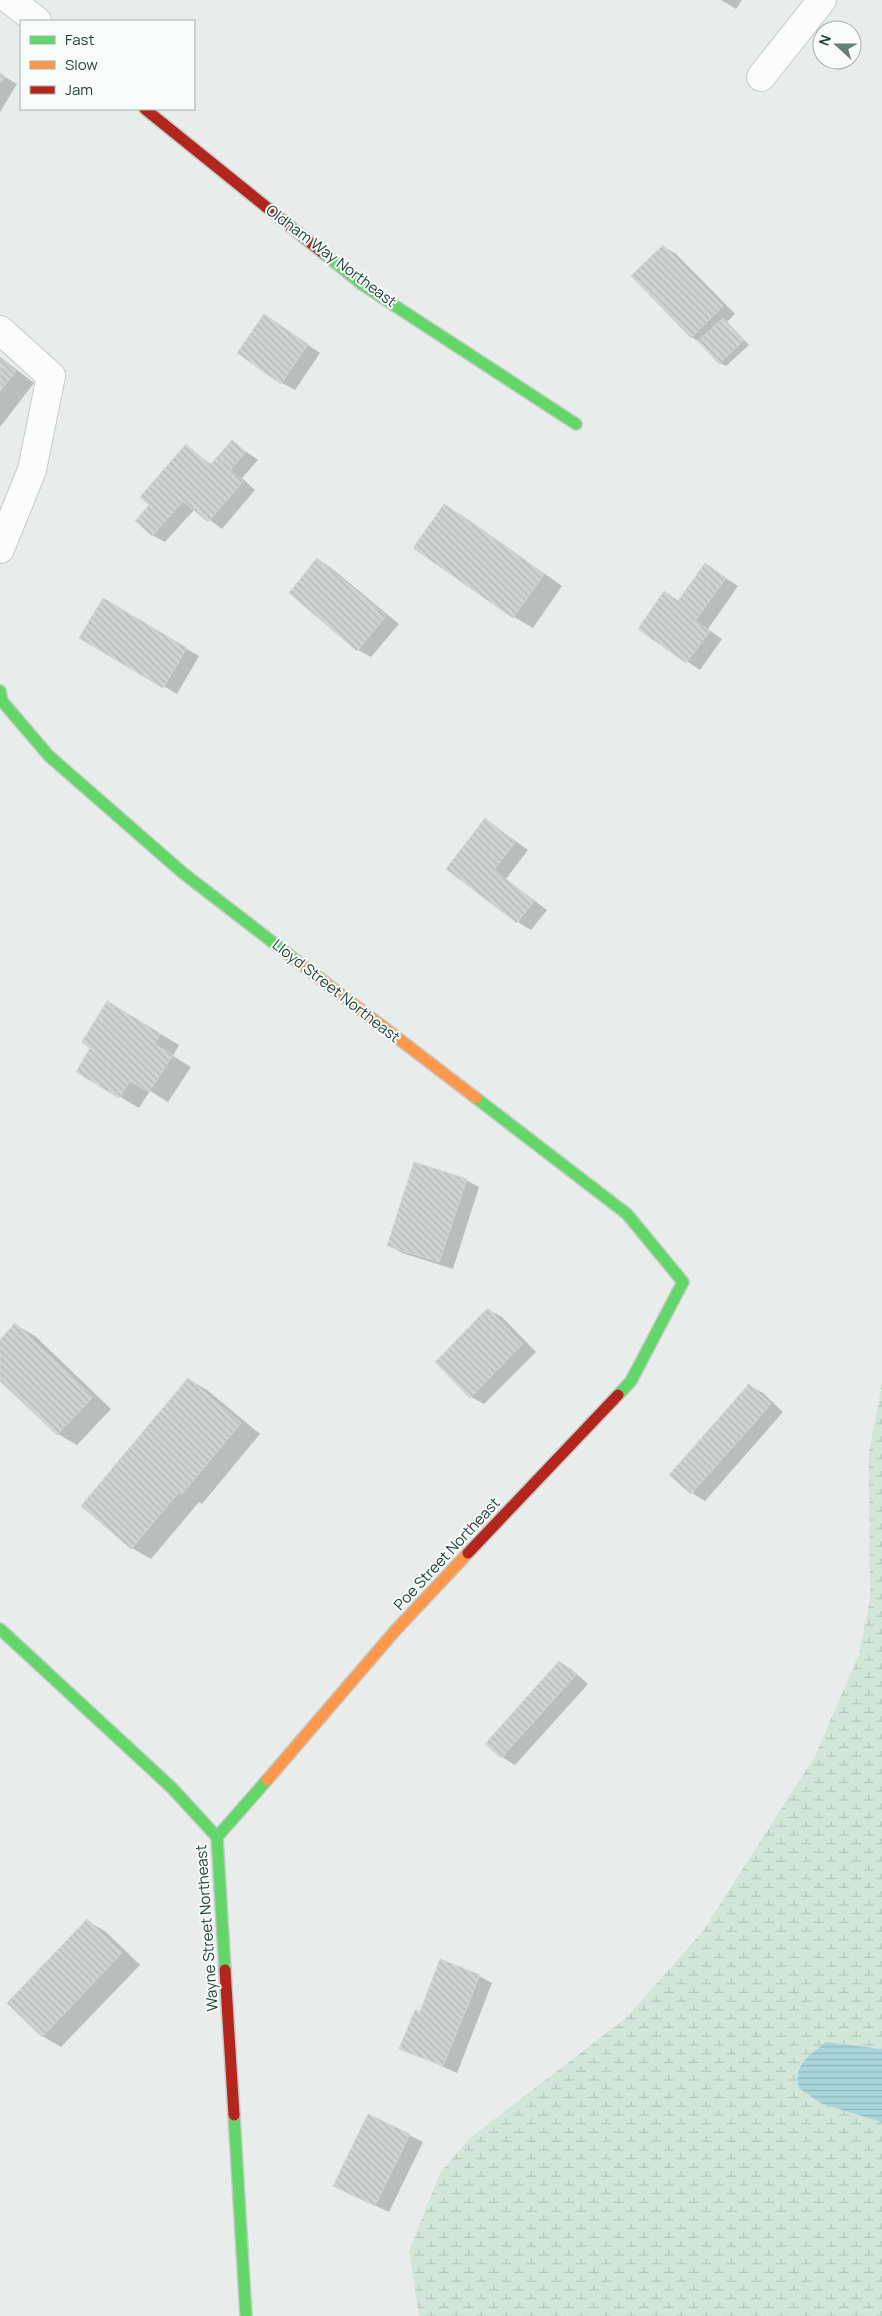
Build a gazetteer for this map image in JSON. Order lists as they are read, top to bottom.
{
  "streets": {
    "street": [
      "Oldham Way Northeast",
      "Lloyd Street Northeast",
      "Poe Street Northeast",
      "Wayne Street Northeast"
    ]
  },
  "crossings": [
    ["Lloyd Street Northeast", "Poe Street Northeast"],
    ["Poe Street Northeast", "Wayne Street Northeast"]
  ],
  "legend": ["Fast", "Slow", "Jam"],
  "north": "left"
}
